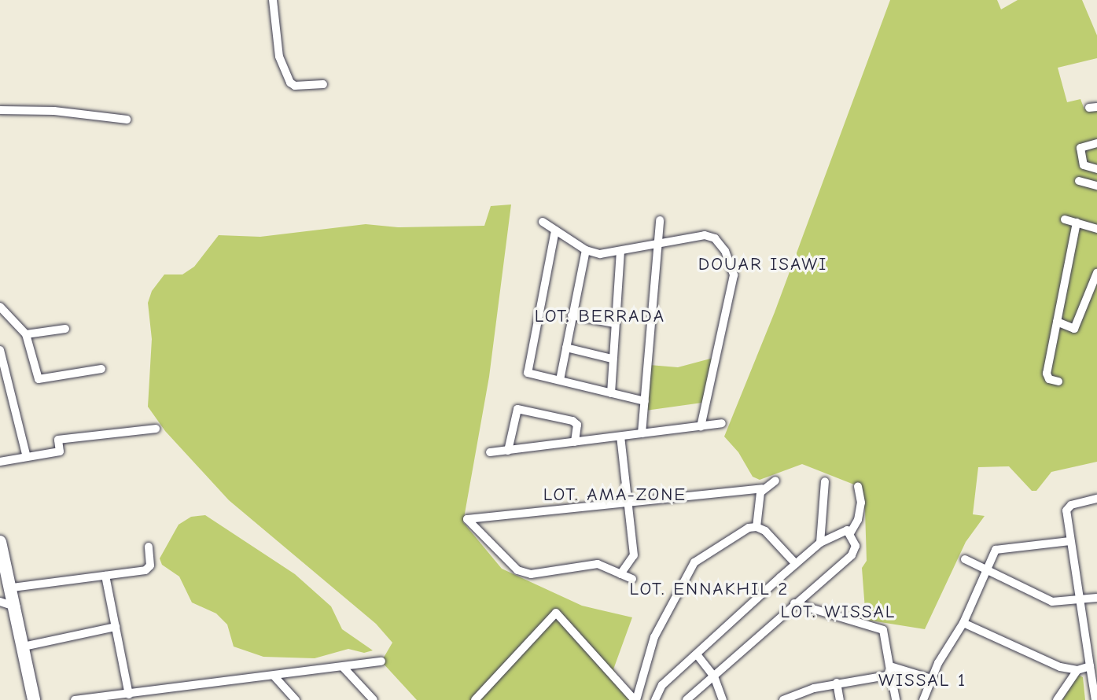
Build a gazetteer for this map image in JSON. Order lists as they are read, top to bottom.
{
  "districts": [
    "DOUAR ISAWI",
    "LOT. BERRADA",
    "LOT. AMA-ZONE",
    "LOT. ENNAKHIL 2",
    "LOT. WISSAL",
    "WISSAL 1"
  ]
}
